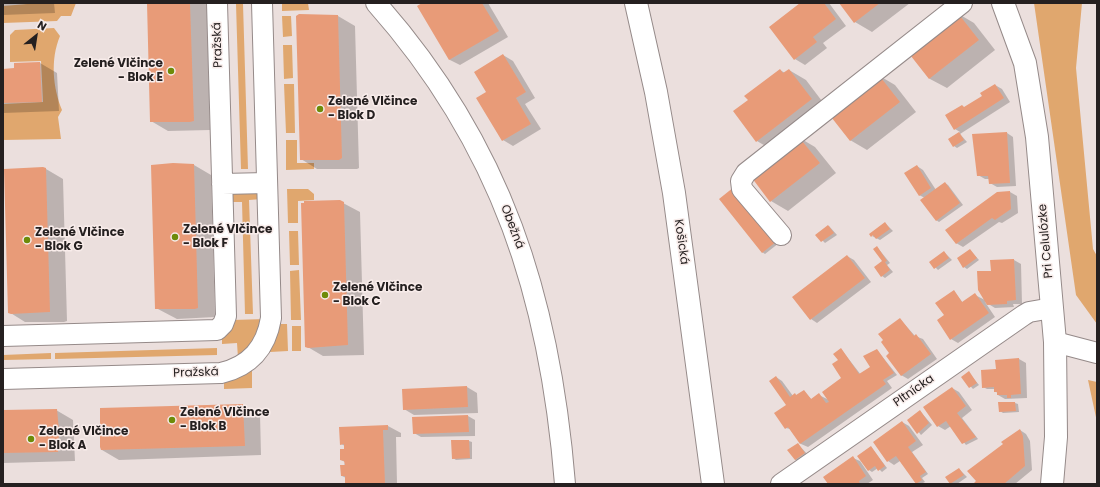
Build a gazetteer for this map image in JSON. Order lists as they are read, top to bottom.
{
  "streets": {
    "street": [
      "Pražská",
      "Obežná",
      "Pri Celulózke",
      "Košická",
      "Pltnícka"
    ]
  },
  "crossings": [
    ["Pri Celulózke", "Pltnícka"]
  ],
  "places": [
    "Zelené Vlčince - Blok E",
    "Zelené Vlčince - Blok D",
    "Zelené Vlčince - Blok F",
    "Zelené Vlčince - Blok G",
    "Zelené Vlčince - Blok C",
    "Zelené Vlčince - Blok B",
    "Zelené Vlčince - Blok A"
  ],
  "north": "top right"
}
